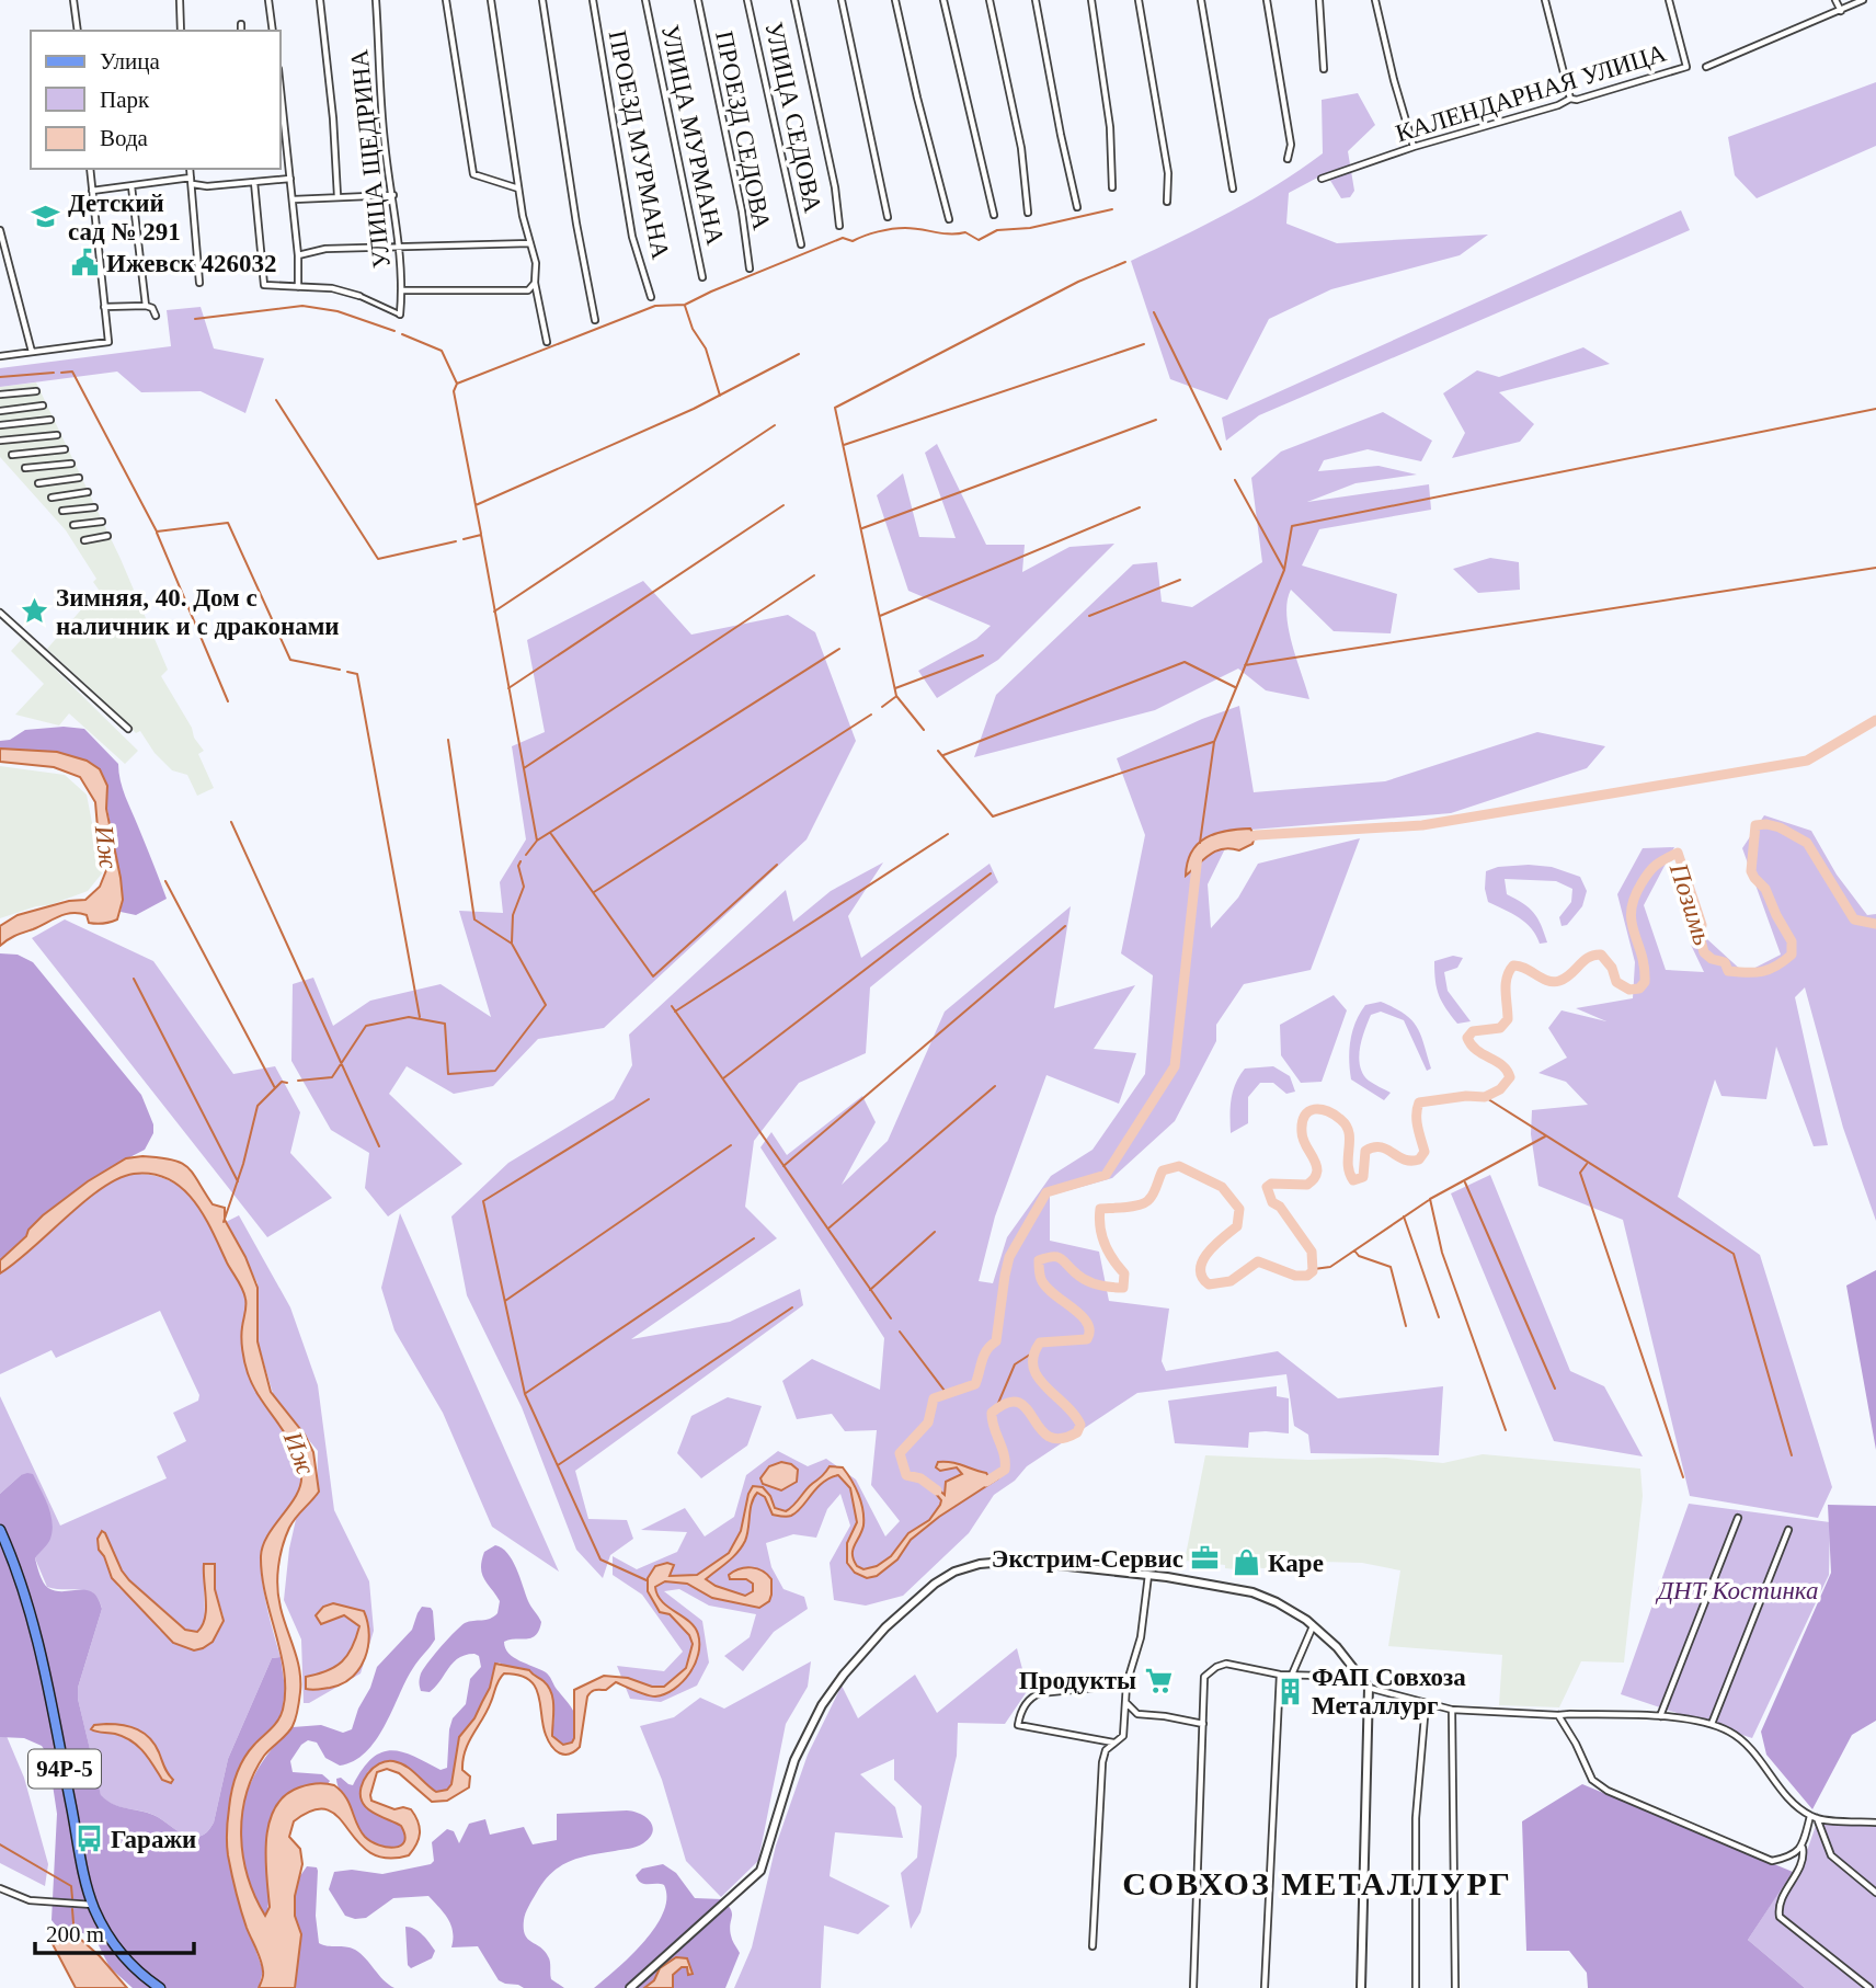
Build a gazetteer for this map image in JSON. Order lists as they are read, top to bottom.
{
  "streets": {
    "main road": ["94Р-5"],
    "street": [
      "КАЛЕНДАРНАЯ УЛИЦА",
      "УЛИЦА СЕДОВА",
      "ПРОЕЗД СЕДОВА",
      "УЛИЦА МУРМАНА",
      "ПРОЕЗД МУРМАНА",
      "УЛИЦА ЩЕДРИНА"
    ]
  },
  "districts": ["СОВХОЗ МЕТАЛЛУРГ"],
  "water": ["Иж", "Позимь"],
  "parks": ["ДНТ Костинка"],
  "places": {
    "school or university": ["Детский сад № 291"],
    "public building": ["Ижевск 426032"],
    "place": ["Зимняя, 40. Дом с наличник и с драконами"],
    "office": ["Экстрим-Сервис"],
    "shop": ["Каре"],
    "supermarket": ["Продукты"],
    "building": ["ФАП Совхоза Металлург"],
    "bus stop": ["Гаражи"]
  },
  "legend": ["Улица", "Парк", "Вода"],
  "scale_bar": "200 m"
}
